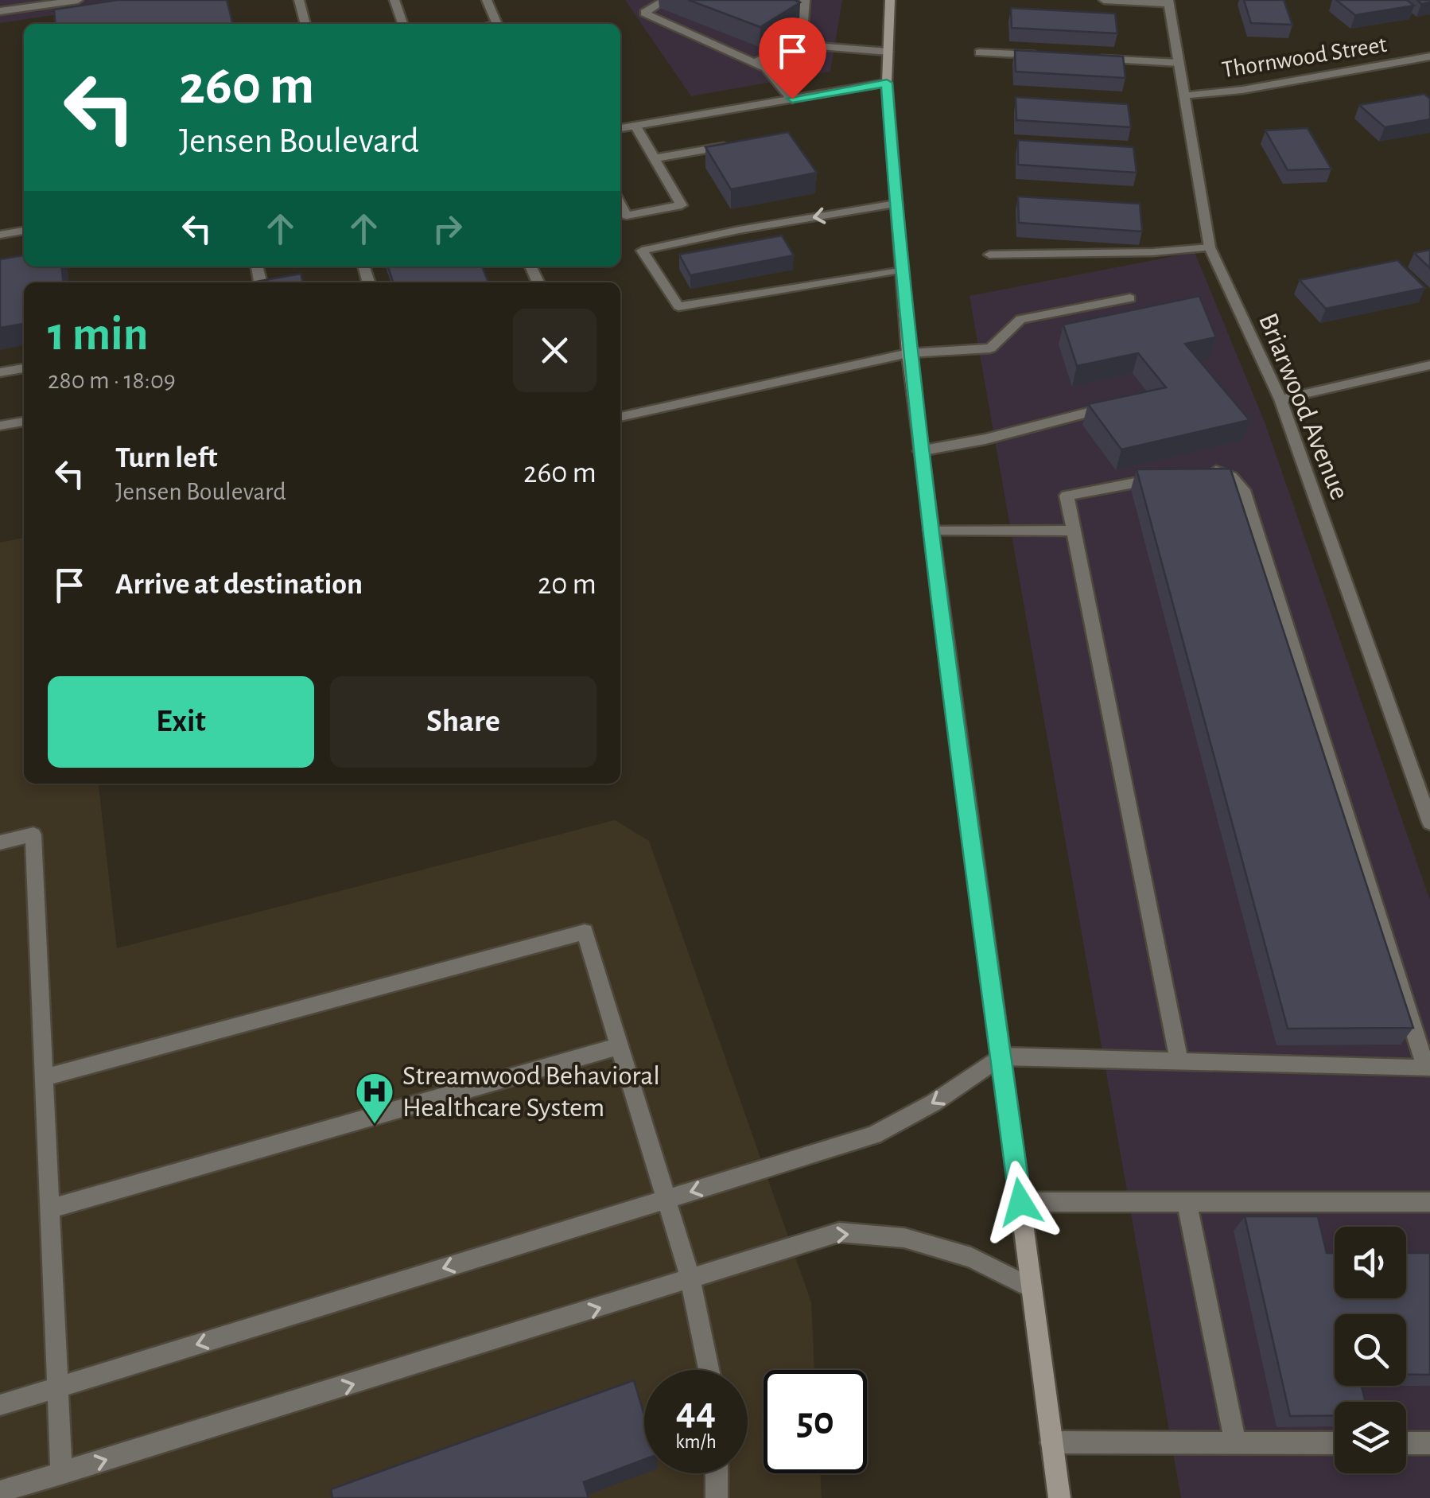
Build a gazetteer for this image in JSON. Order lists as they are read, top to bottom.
{
  "streets": {
    "street": ["Thornwood Street", "Briarwood Avenue"]
  },
  "crossings": [
    ["Thornwood Street", "Briarwood Avenue"]
  ],
  "places": {
    "hospital": ["Streamwood Behavioral Healthcare System"]
  },
  "page": {
    "turn": ["260 m", "Jensen Boulevard"],
    "heading": ["1 min", "280 m · 18:09"],
    "list": [
      {
        "name": "Turn left",
        "note": "Jensen Boulevard",
        "value": "260 m"
      },
      {
        "name": "Arrive at destination",
        "value": "20 m"
      }
    ],
    "buttons": ["Exit", "Share"],
    "speed": "44 km/h",
    "limit": "50"
  }
}
